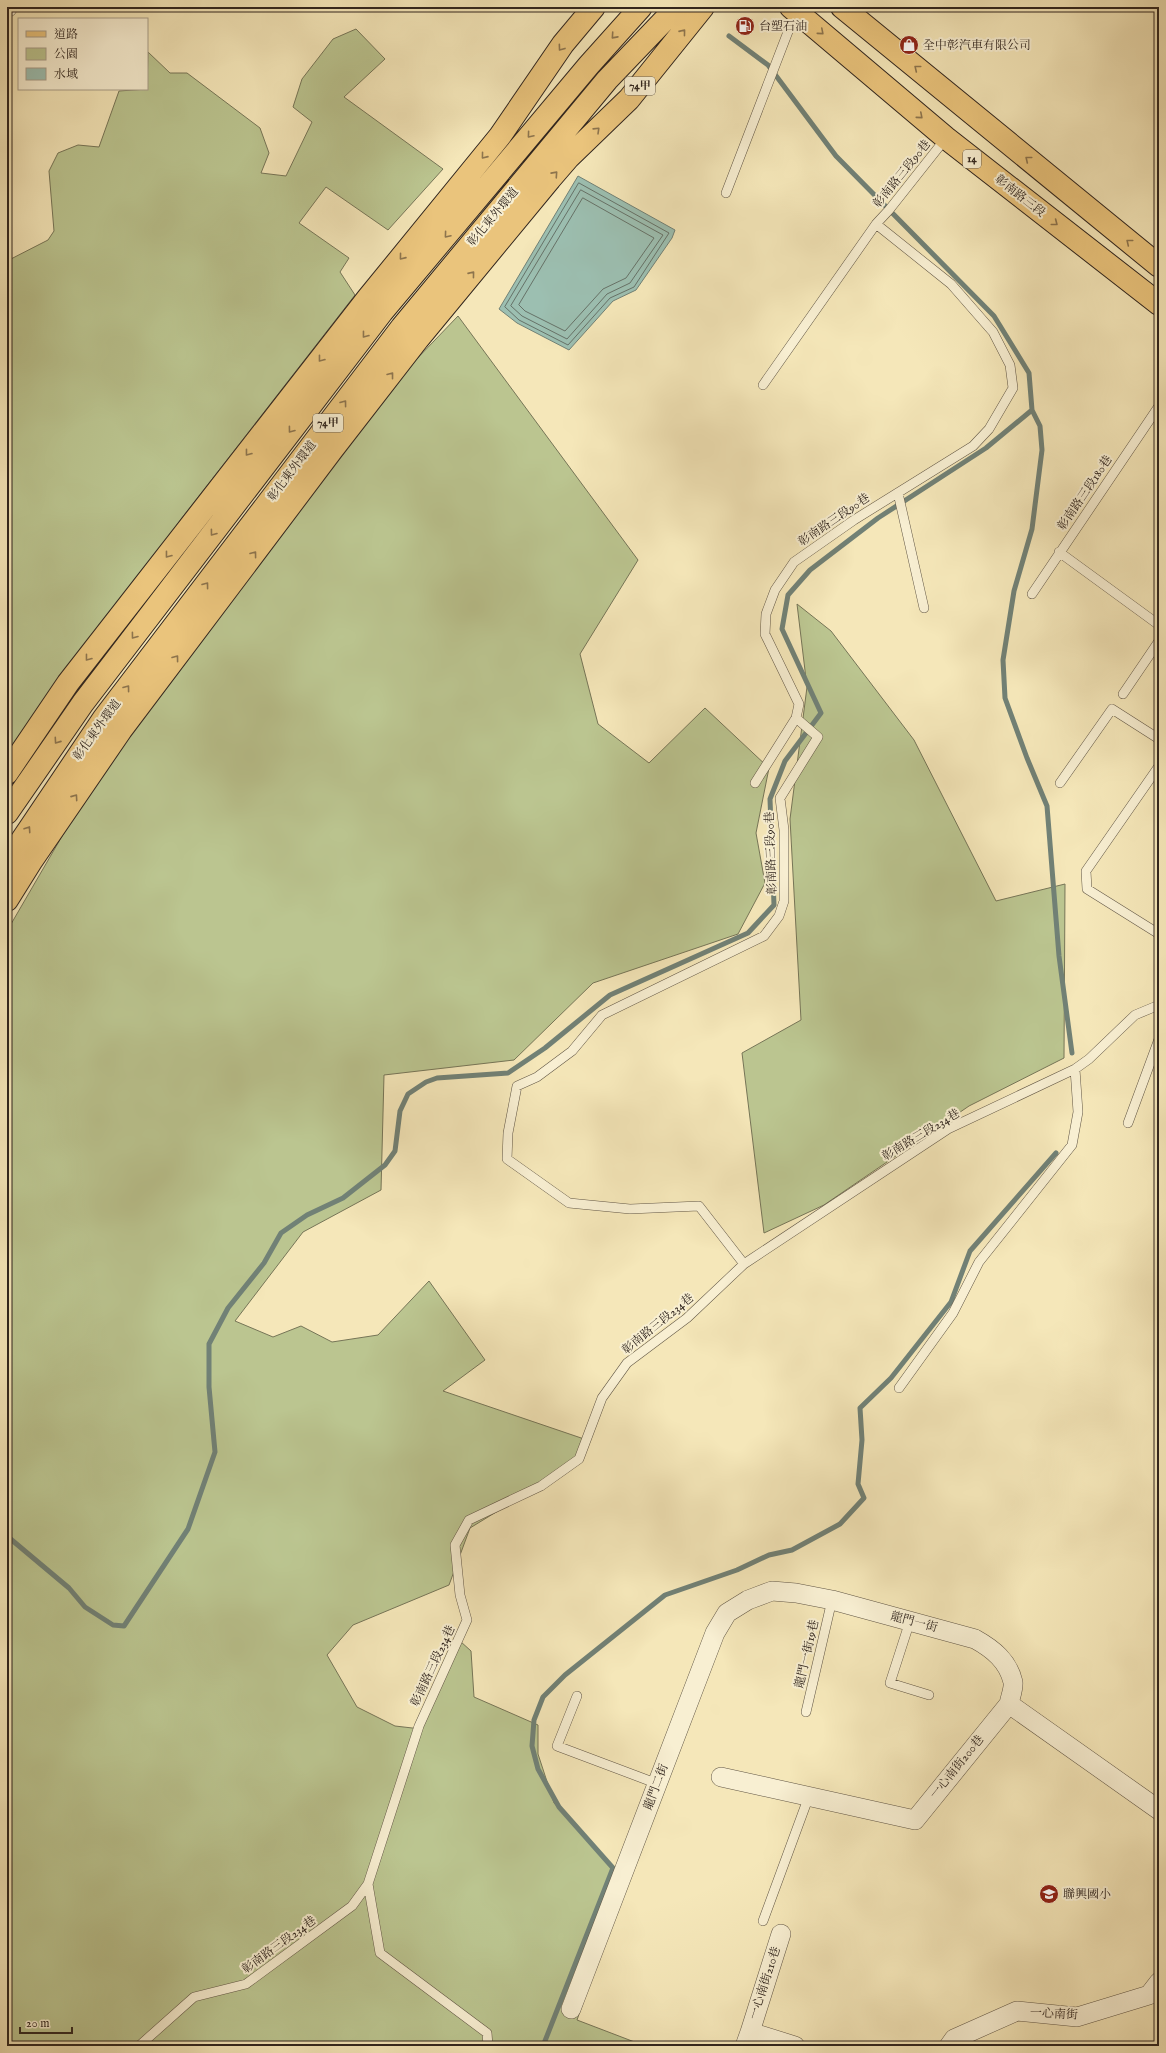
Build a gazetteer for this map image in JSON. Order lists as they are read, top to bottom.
{
  "streets": {
    "main road": [
      "74甲",
      "14",
      "彰南路三段",
      "彰化東外環道"
    ],
    "street": [
      "龍門一街",
      "一心南街200巷",
      "龍門二街",
      "一心南街210巷",
      "一心南街"
    ],
    "lane": [
      "彰南路三段90巷",
      "彰南路三段180巷",
      "彰南路三段234巷",
      "龍門一街19巷"
    ]
  },
  "crossings": [
    ["彰南路三段90巷", "彰南路三段"],
    ["彰南路三段90巷", "彰南路三段234巷"],
    ["龍門一街", "龍門一街19巷"],
    ["龍門一街", "一心南街200巷"],
    ["龍門一街", "龍門二街"]
  ],
  "places": {
    "fuel station": ["台塑石油"],
    "shop": ["全中彰汽車有限公司"],
    "school or university": ["聯興國小"]
  },
  "legend": ["道路", "公園", "水域"],
  "scale_bar": "20 m"
}
